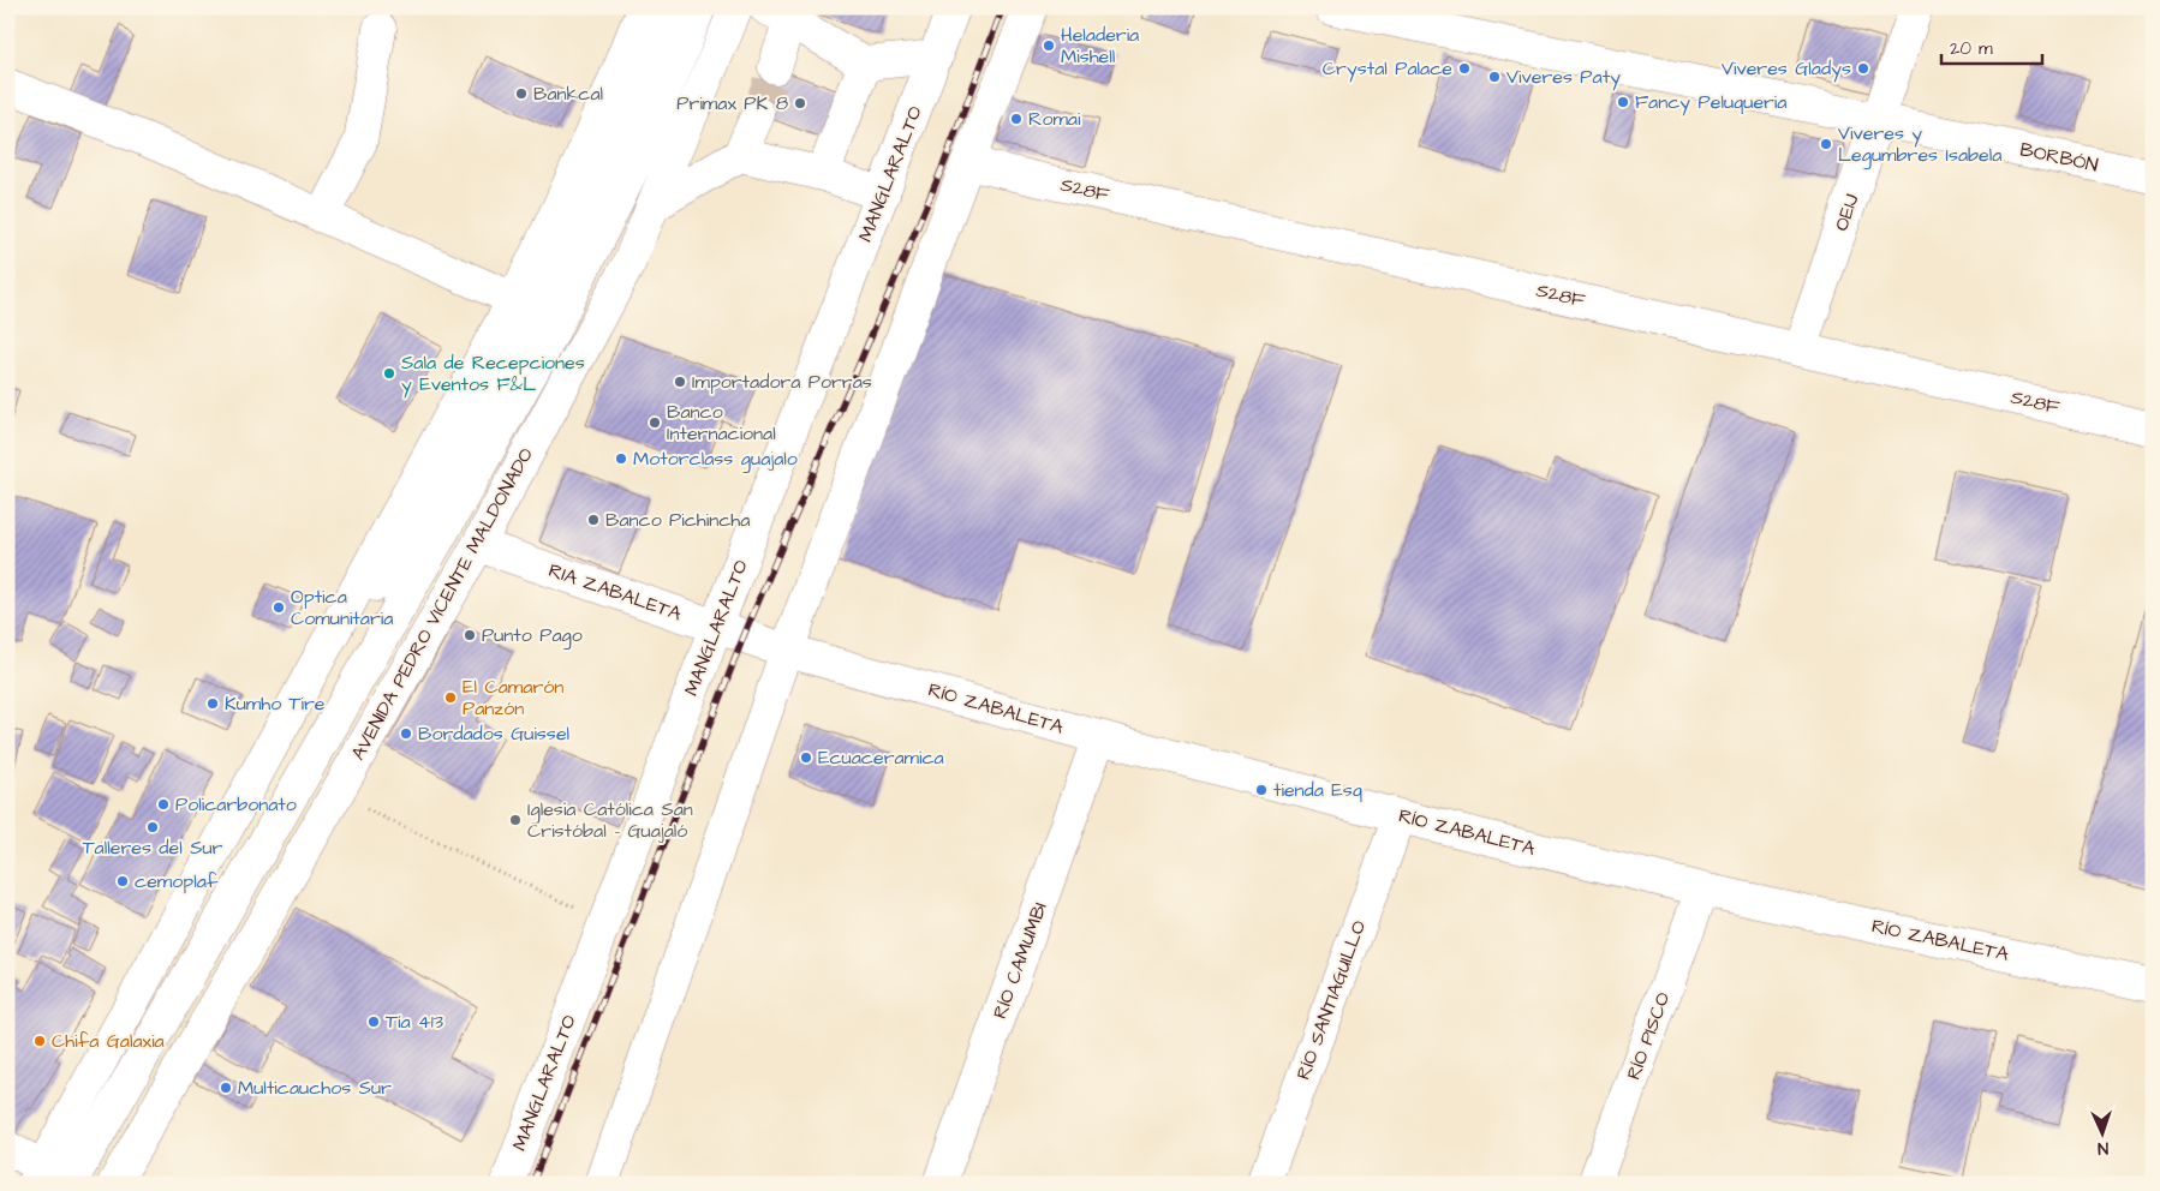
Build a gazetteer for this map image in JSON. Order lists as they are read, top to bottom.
{
  "streets": {
    "street": [
      "BORBÓN",
      "MANGLARALTO",
      "S28F",
      "OE1J",
      "RIA ZABALETA",
      "AVENIDA PEDRO VICENTE MALDONADO",
      "RÍO ZABALETA",
      "RÍO CAMUMBI",
      "RÍO SANTIAGUILLO",
      "RÍO PISCO"
    ]
  },
  "crossings": [
    ["BORBÓN", "OE1J"],
    ["MANGLARALTO", "RIA ZABALETA"],
    ["S28F", "OE1J"],
    ["RIA ZABALETA", "AVENIDA PEDRO VICENTE MALDONADO"],
    ["RIA ZABALETA", "RÍO ZABALETA"],
    ["RÍO ZABALETA", "RÍO CAMUMBI"],
    ["RÍO ZABALETA", "RÍO SANTIAGUILLO"],
    ["RÍO ZABALETA", "RÍO PISCO"]
  ],
  "places": [
    "Heladeria Mishell",
    "Crystal Palace",
    "Viveres Gladys",
    "Viveres Paty",
    "Bankcal",
    "Fancy Peluqueria",
    "Primax PK 8",
    "Romai",
    "Viveres y Legumbres Isabela",
    "Sala de Recepciones y Eventos F&L",
    "Importadora Porras",
    "Banco Internacional",
    "Motorclass guajalo",
    "Banco Pichincha",
    "Optica Comunitaria",
    "Punto Pago",
    "El Camarón Panzón",
    "Kumho Tire",
    "Bordados Guissel",
    "Ecuaceramica",
    "tienda Esq",
    "Policarbonato",
    "Iglesia Católica San Cristóbal - Guajaló",
    "Talleres del Sur",
    "cemoplaf",
    "Tía 413",
    "Chifa Galaxia",
    "Multicauchos Sur"
  ],
  "scale_bar": "20 m",
  "north": "bottom"
}
